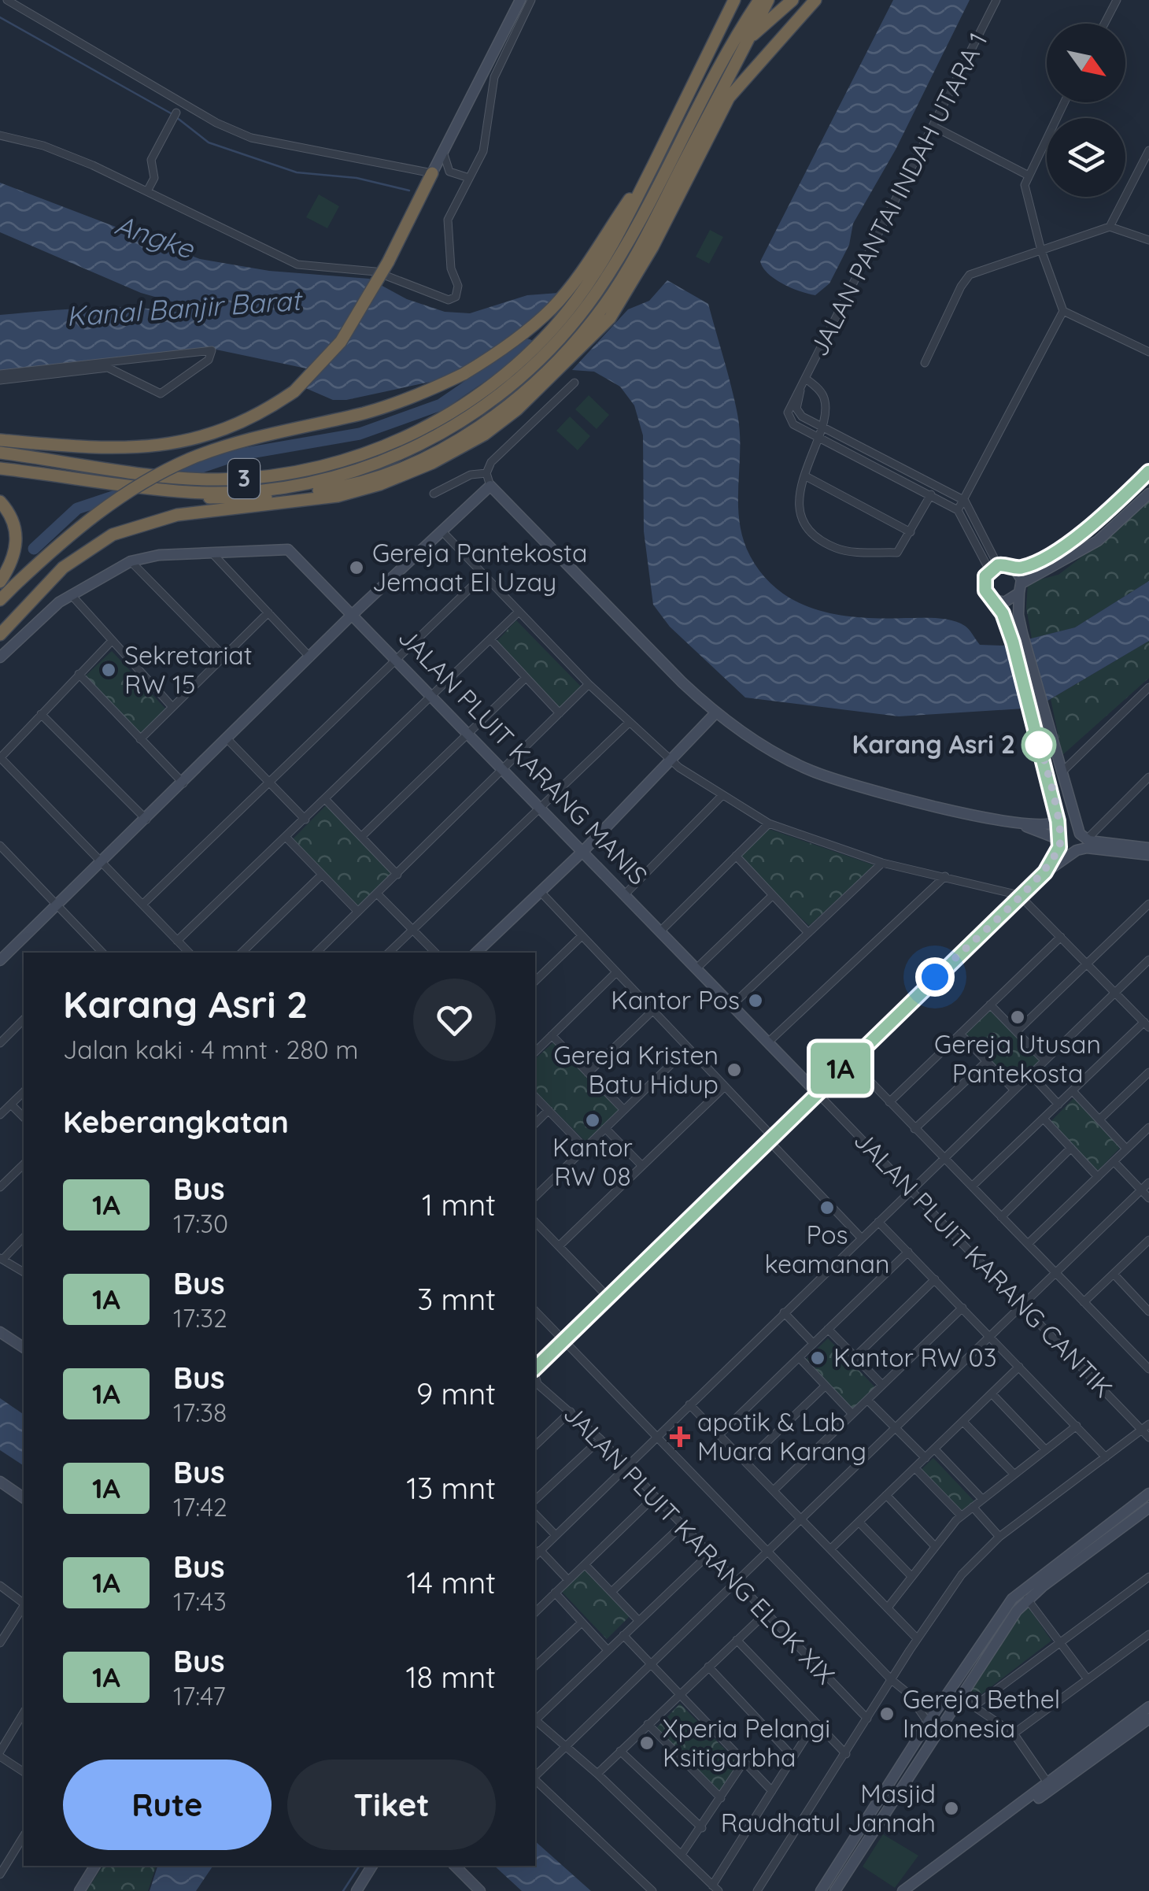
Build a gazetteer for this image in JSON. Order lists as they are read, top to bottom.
{
  "streets": {
    "highway": ["3"],
    "street": [
      "JALAN PANTAI INDAH UTARA 1",
      "JALAN PLUIT KARANG MANIS",
      "JALAN PLUIT KARANG CANTIK",
      "JALAN PLUIT KARANG ELOK XIX"
    ]
  },
  "crossings": [
    ["JALAN PLUIT KARANG MANIS", "JALAN PLUIT KARANG CANTIK"]
  ],
  "water": ["Angke", "Kanal Banjir Barat"],
  "places": {
    "other": [
      "Gereja Pantekosta Jemaat El Uzay",
      "Sekretariat RW 15",
      "Karang Asri 2",
      "Kantor Pos",
      "Gereja Utusan Pantekosta",
      "Gereja Kristen Batu Hidup",
      "Kantor RW 08",
      "Pos keamanan",
      "Kantor RW 03",
      "Gereja Bethel Indonesia",
      "Xperia Pelangi Ksitigarbha",
      "Masjid Raudhatul Jannah"
    ],
    "health": ["apotik & Lab Muara Karang"]
  },
  "lines": ["bus line 1A"],
  "north": "bottom right",
  "page": {
    "on_map": "1A",
    "heading": [
      ["Karang Asri 2", "Jalan kaki · 4 mnt · 280 m"],
      "Keberangkatan"
    ],
    "list": [
      {
        "mark": "1A",
        "name": "Bus",
        "note": "17:30",
        "value": "1 mnt"
      },
      {
        "mark": "1A",
        "name": "Bus",
        "note": "17:32",
        "value": "3 mnt"
      },
      {
        "mark": "1A",
        "name": "Bus",
        "note": "17:38",
        "value": "9 mnt"
      },
      {
        "mark": "1A",
        "name": "Bus",
        "note": "17:42",
        "value": "13 mnt"
      },
      {
        "mark": "1A",
        "name": "Bus",
        "note": "17:43",
        "value": "14 mnt"
      },
      {
        "mark": "1A",
        "name": "Bus",
        "note": "17:47",
        "value": "18 mnt"
      }
    ],
    "buttons": ["Rute", "Tiket"]
  }
}
